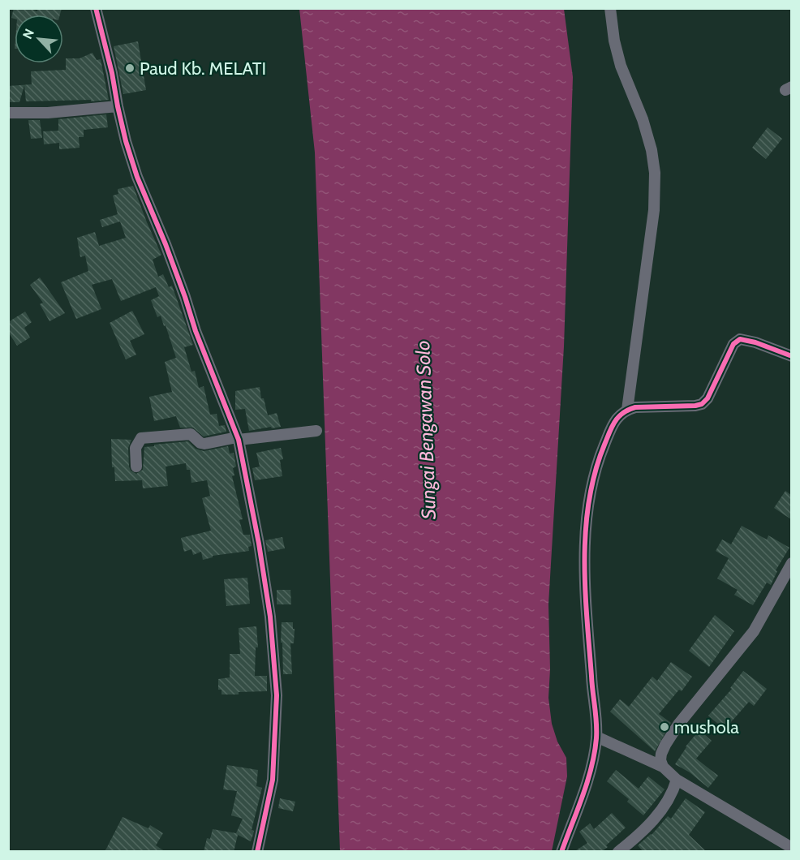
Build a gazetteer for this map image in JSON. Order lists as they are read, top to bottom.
{
  "water": ["Sungai Bengawan Solo"],
  "places": ["Paud Kb. MELATI", "mushola"],
  "north": "top left"
}
